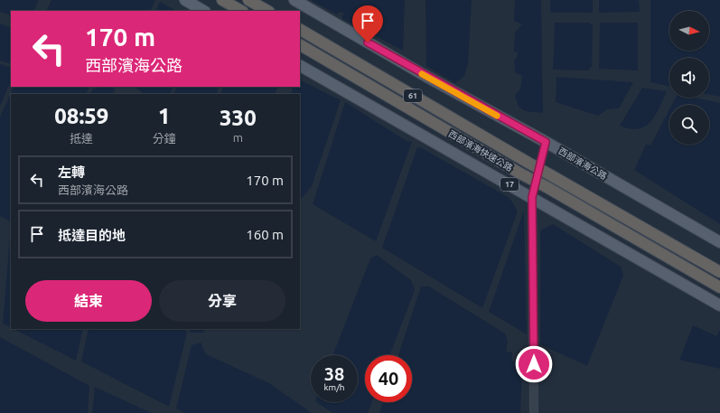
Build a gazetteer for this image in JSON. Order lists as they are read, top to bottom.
{
  "streets": {
    "highway": ["61", "西部濱海快速公路"],
    "main road": ["西部濱海公路", "17"]
  },
  "north": "right",
  "page": {
    "turn": ["170 m", "西部濱海公路"],
    "eta": [
      "08:59",
      "抵達",
      "1",
      "分鐘",
      "330",
      "m"
    ],
    "list": [
      {
        "name": "左轉",
        "note": "西部濱海公路",
        "value": "170 m"
      },
      {
        "name": "抵達目的地",
        "value": "160 m"
      }
    ],
    "buttons": ["結束", "分享"],
    "speed": "38 km/h",
    "limit": "40"
  }
}
